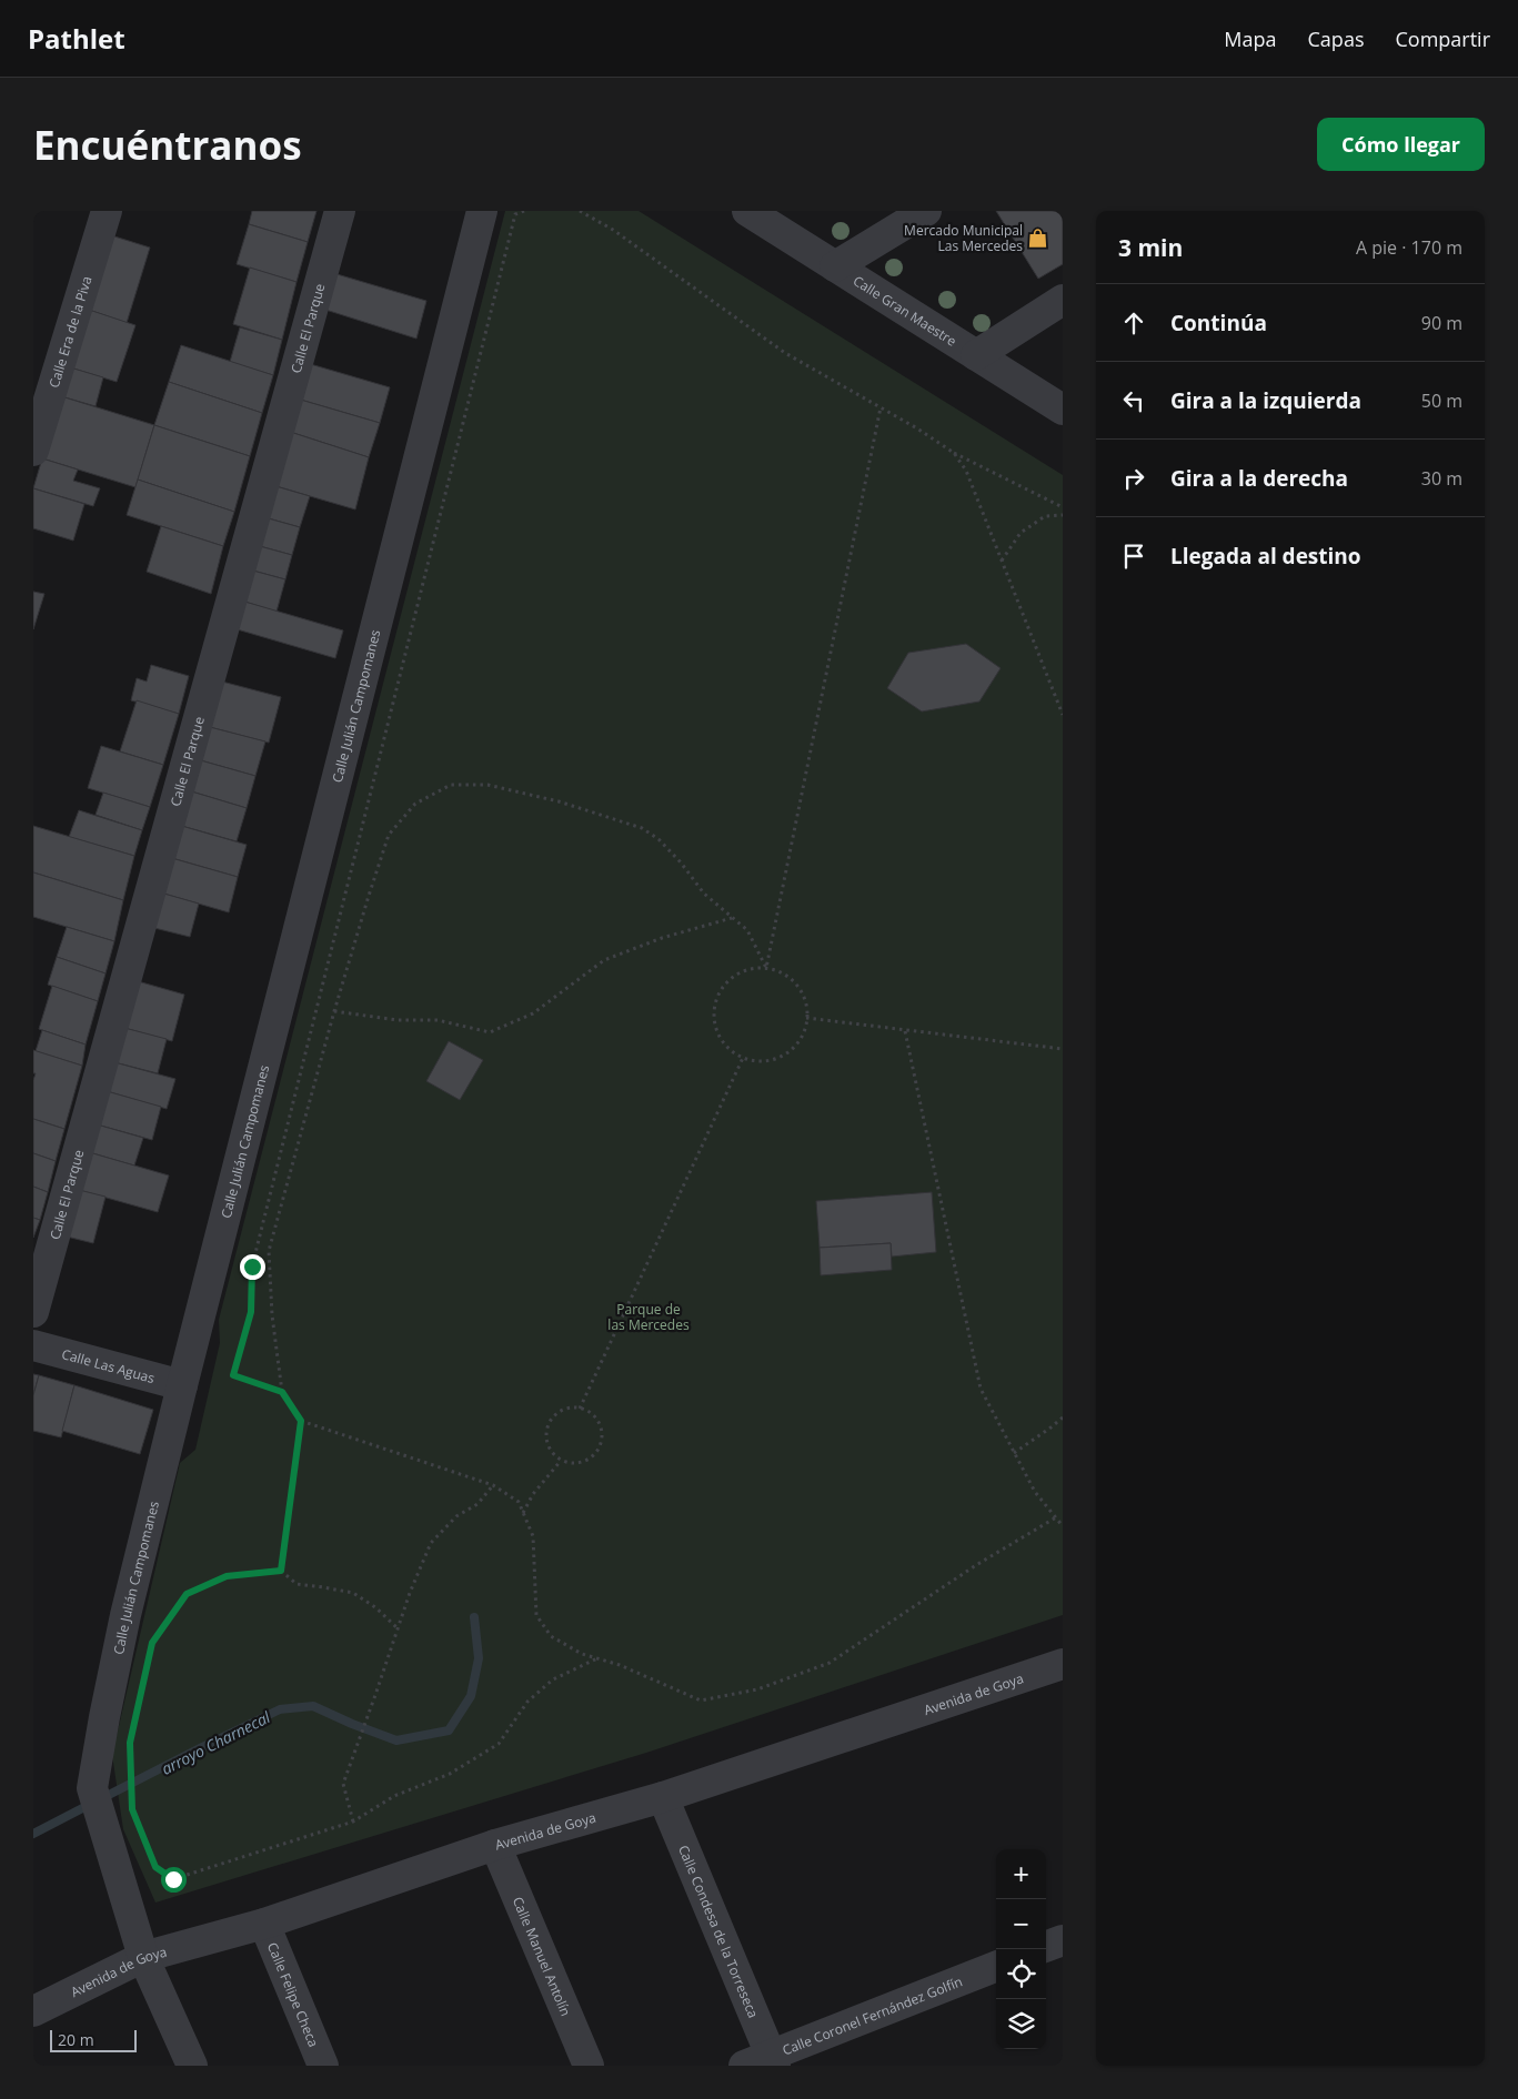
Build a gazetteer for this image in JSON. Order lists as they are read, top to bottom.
{
  "streets": {
    "street": [
      "Calle Gran Maestre",
      "Calle El Parque",
      "Calle Era de la Piva",
      "Calle Julián Campomanes",
      "Calle Las Aguas",
      "Avenida de Goya",
      "Calle Condesa de la Torreseca",
      "Calle Manuel Antolín",
      "Calle Felipe Checa",
      "Calle Coronel Fernández Golfín"
    ]
  },
  "crossings": [
    ["Calle Julián Campomanes", "Calle Las Aguas"],
    ["Calle Julián Campomanes", "Avenida de Goya"],
    ["Avenida de Goya", "Calle Condesa de la Torreseca"],
    ["Avenida de Goya", "Calle Manuel Antolín"],
    ["Avenida de Goya", "Calle Felipe Checa"],
    ["Calle Condesa de la Torreseca", "Calle Coronel Fernández Golfín"]
  ],
  "water": ["arroyo Charnecal"],
  "parks": ["Parque de las Mercedes"],
  "places": {
    "shop": ["Mercado Municipal Las Mercedes"]
  },
  "scale_bar": "20 m",
  "page": {
    "header": "Pathlet",
    "nav": ["Mapa", "Capas", "Compartir"],
    "buttons": "Cómo llegar",
    "title": "Encuéntranos",
    "heading": ["3 min", "A pie · 170 m"],
    "list": [
      ["Continúa", "90 m"],
      ["Gira a la izquierda", "50 m"],
      ["Gira a la derecha", "30 m"],
      "Llegada al destino"
    ],
    "map_buttons": ["+", "−"],
    "scale": "20 m"
  }
}
